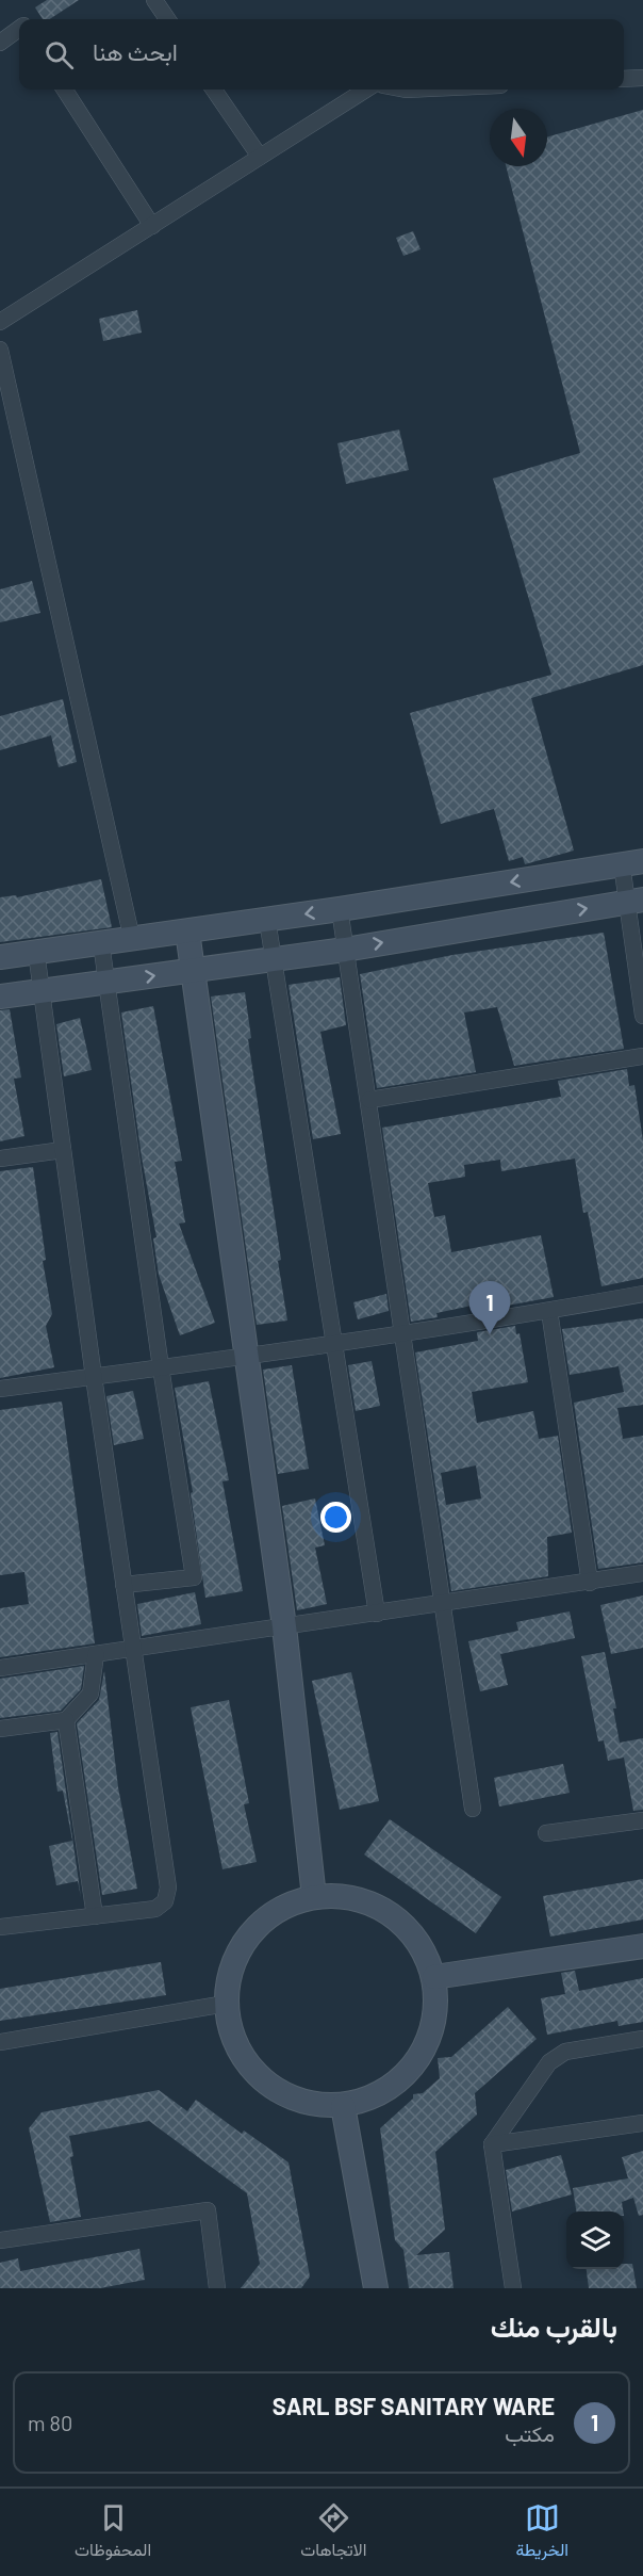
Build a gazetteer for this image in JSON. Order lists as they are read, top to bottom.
{
  "north": "bottom",
  "page": {
    "search": "ابحث هنا",
    "pins": "1",
    "heading": "بالقرب منك",
    "list": [
      {
        "mark": "1",
        "name": "SARL BSF SANITARY WARE",
        "note": "مكتب",
        "value": "80 m"
      }
    ],
    "nav": ["الخريطة", "الاتجاهات", "المحفوظات"]
  }
}
